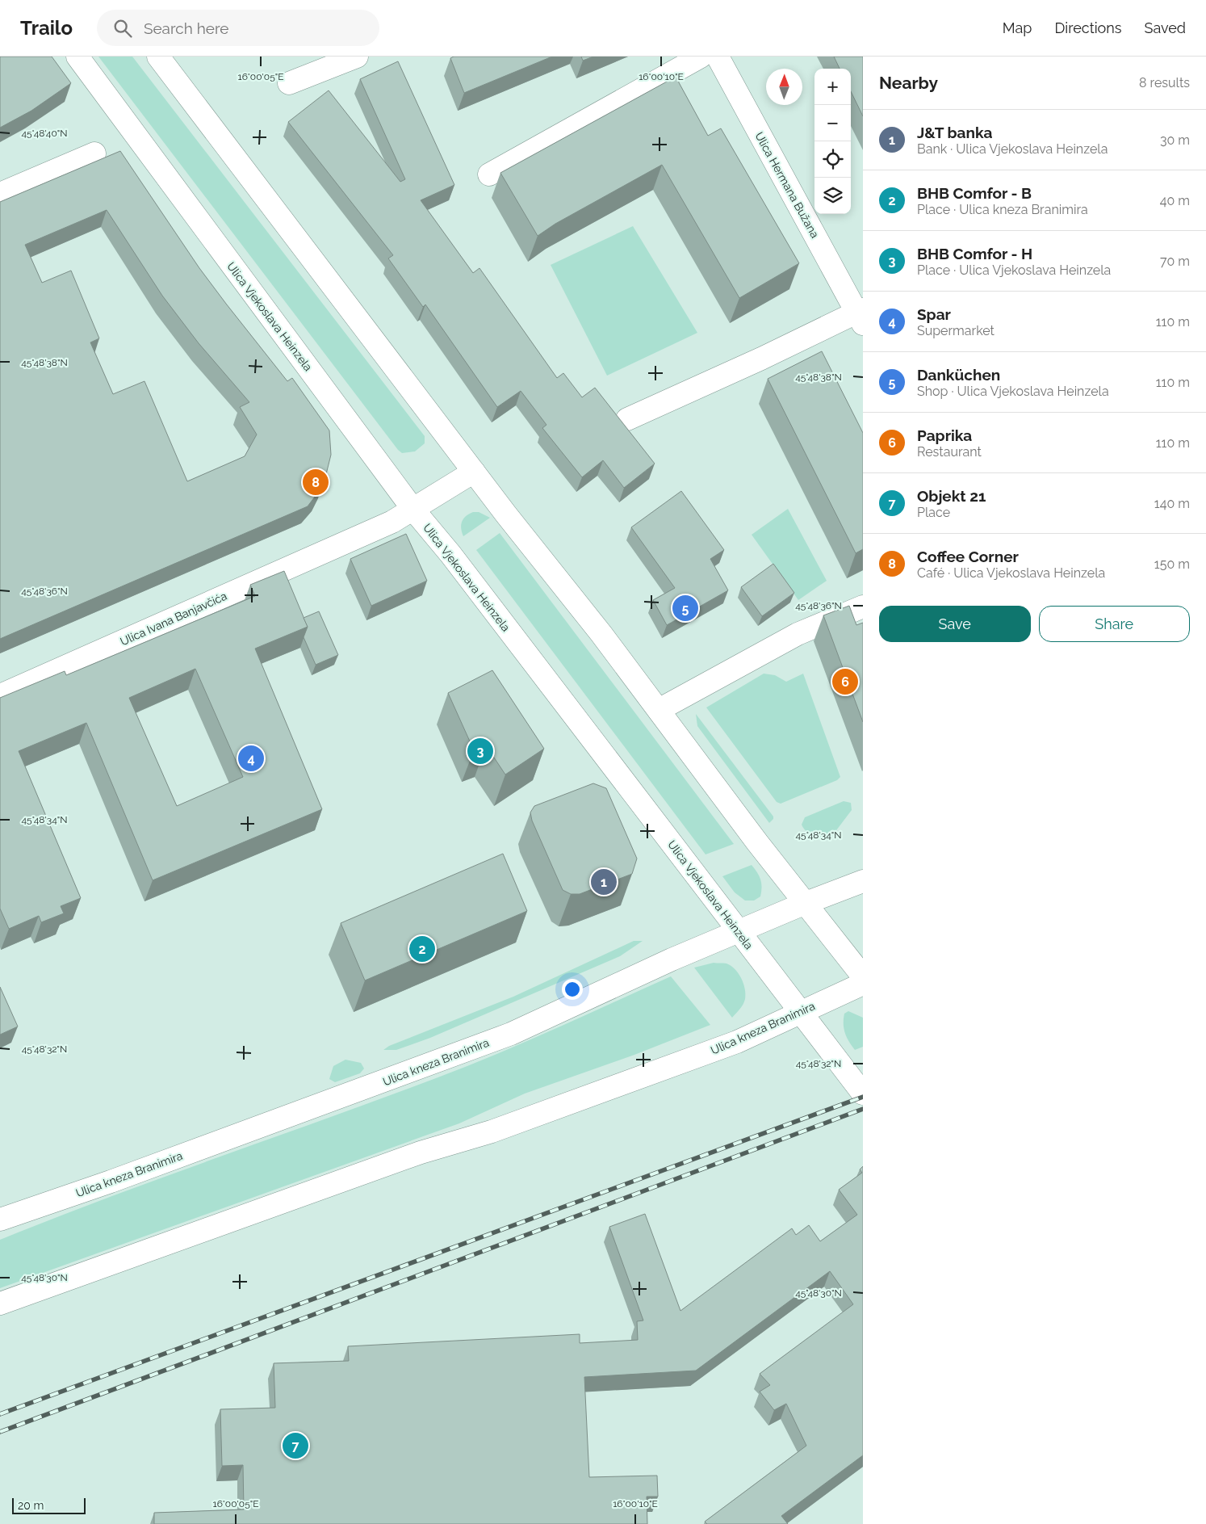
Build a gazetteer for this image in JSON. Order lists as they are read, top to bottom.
{
  "streets": {
    "main road": [
      "Ulica Hermana Bužana",
      "Ulica Vjekoslava Heinzela",
      "Ulica Ivana Banjavčića",
      "Ulica kneza Branimira"
    ]
  },
  "crossings": [
    ["Ulica Vjekoslava Heinzela", "Ulica Ivana Banjavčića"],
    ["Ulica Vjekoslava Heinzela", "Ulica kneza Branimira"]
  ],
  "scale_bar": "20 m",
  "north": "top",
  "page": {
    "header": "Trailo",
    "search": "Search here",
    "nav": ["Map", "Directions", "Saved"],
    "heading": ["Nearby", "8 results"],
    "map_buttons": ["+", "−"],
    "list": [
      {
        "mark": "1",
        "name": "J&T banka",
        "note": "Bank · Ulica Vjekoslava Heinzela",
        "value": "30 m"
      },
      {
        "mark": "2",
        "name": "BHB Comfor - B",
        "note": "Place · Ulica kneza Branimira",
        "value": "40 m"
      },
      {
        "mark": "3",
        "name": "BHB Comfor - H",
        "note": "Place · Ulica Vjekoslava Heinzela",
        "value": "70 m"
      },
      {
        "mark": "4",
        "name": "Spar",
        "note": "Supermarket",
        "value": "110 m"
      },
      {
        "mark": "5",
        "name": "Danküchen",
        "note": "Shop · Ulica Vjekoslava Heinzela",
        "value": "110 m"
      },
      {
        "mark": "6",
        "name": "Paprika",
        "note": "Restaurant",
        "value": "110 m"
      },
      {
        "mark": "7",
        "name": "Objekt 21",
        "note": "Place",
        "value": "140 m"
      },
      {
        "mark": "8",
        "name": "Coffee Corner",
        "note": "Café · Ulica Vjekoslava Heinzela",
        "value": "150 m"
      }
    ],
    "pins": [
      "8",
      "5",
      "6",
      "3",
      "4",
      "1",
      "2",
      "7"
    ],
    "buttons": ["Save", "Share"],
    "scale": "20 m"
  },
  "coordinates": [
    "16°00'05\"E",
    "16°00'10\"E",
    "45°48'40\"N",
    "45°48'38\"N",
    "45°48'36\"N",
    "45°48'34\"N",
    "45°48'32\"N",
    "45°48'30\"N"
  ]
}
